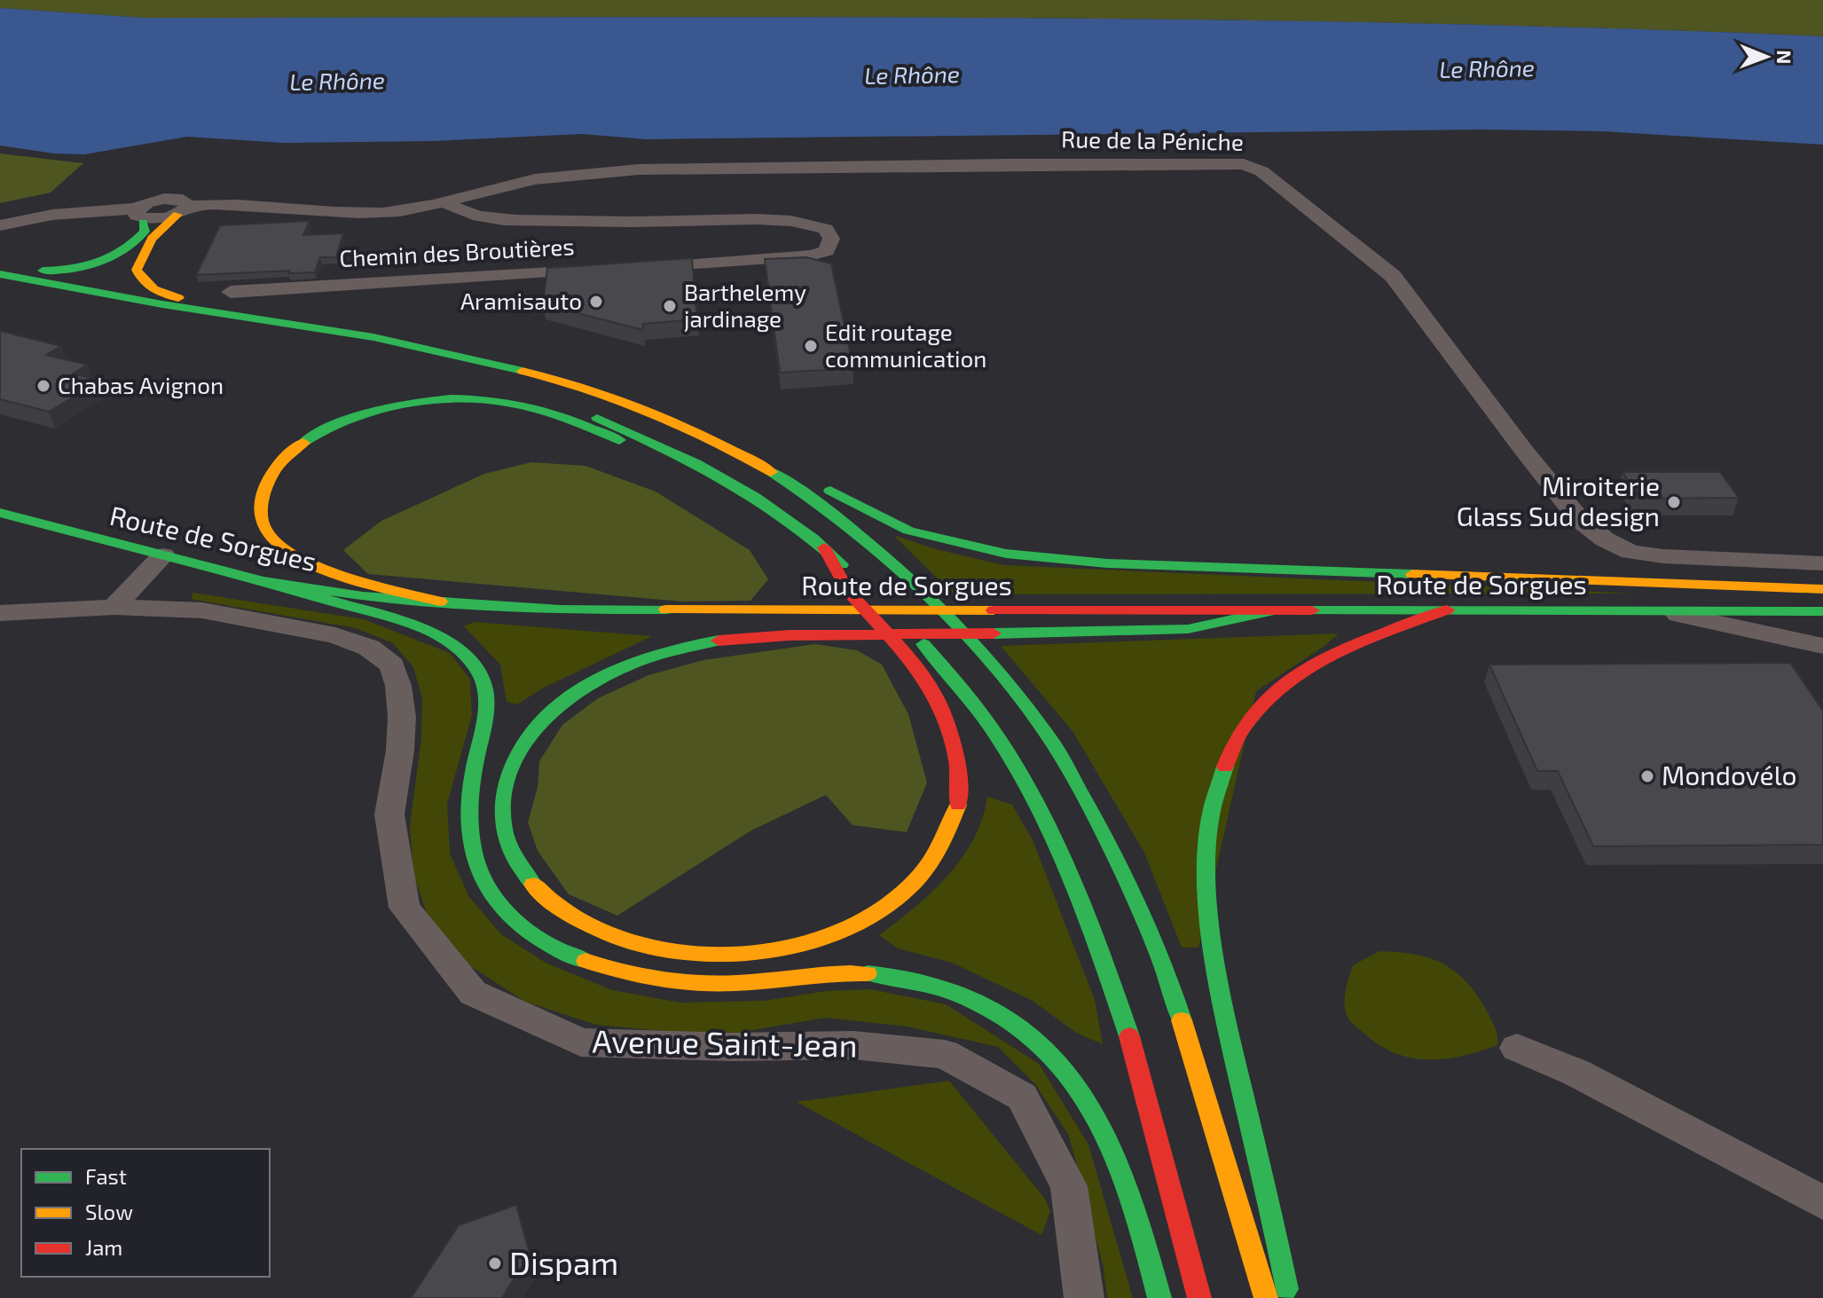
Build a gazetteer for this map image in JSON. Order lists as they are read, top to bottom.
{
  "streets": {
    "main road": ["Route de Sorgues"],
    "street": ["Rue de la Péniche", "Chemin des Broutières", "Avenue Saint-Jean"]
  },
  "crossings": [
    ["Rue de la Péniche", "Chemin des Broutières"]
  ],
  "water": ["Le Rhône"],
  "places": [
    "Aramisauto",
    "Barthelemy jardinage",
    "Edit routage communication",
    "Chabas Avignon",
    "Miroiterie Glass Sud design",
    "Mondovélo",
    "Dispam"
  ],
  "legend": ["Fast", "Slow", "Jam"],
  "north": "right"
}
